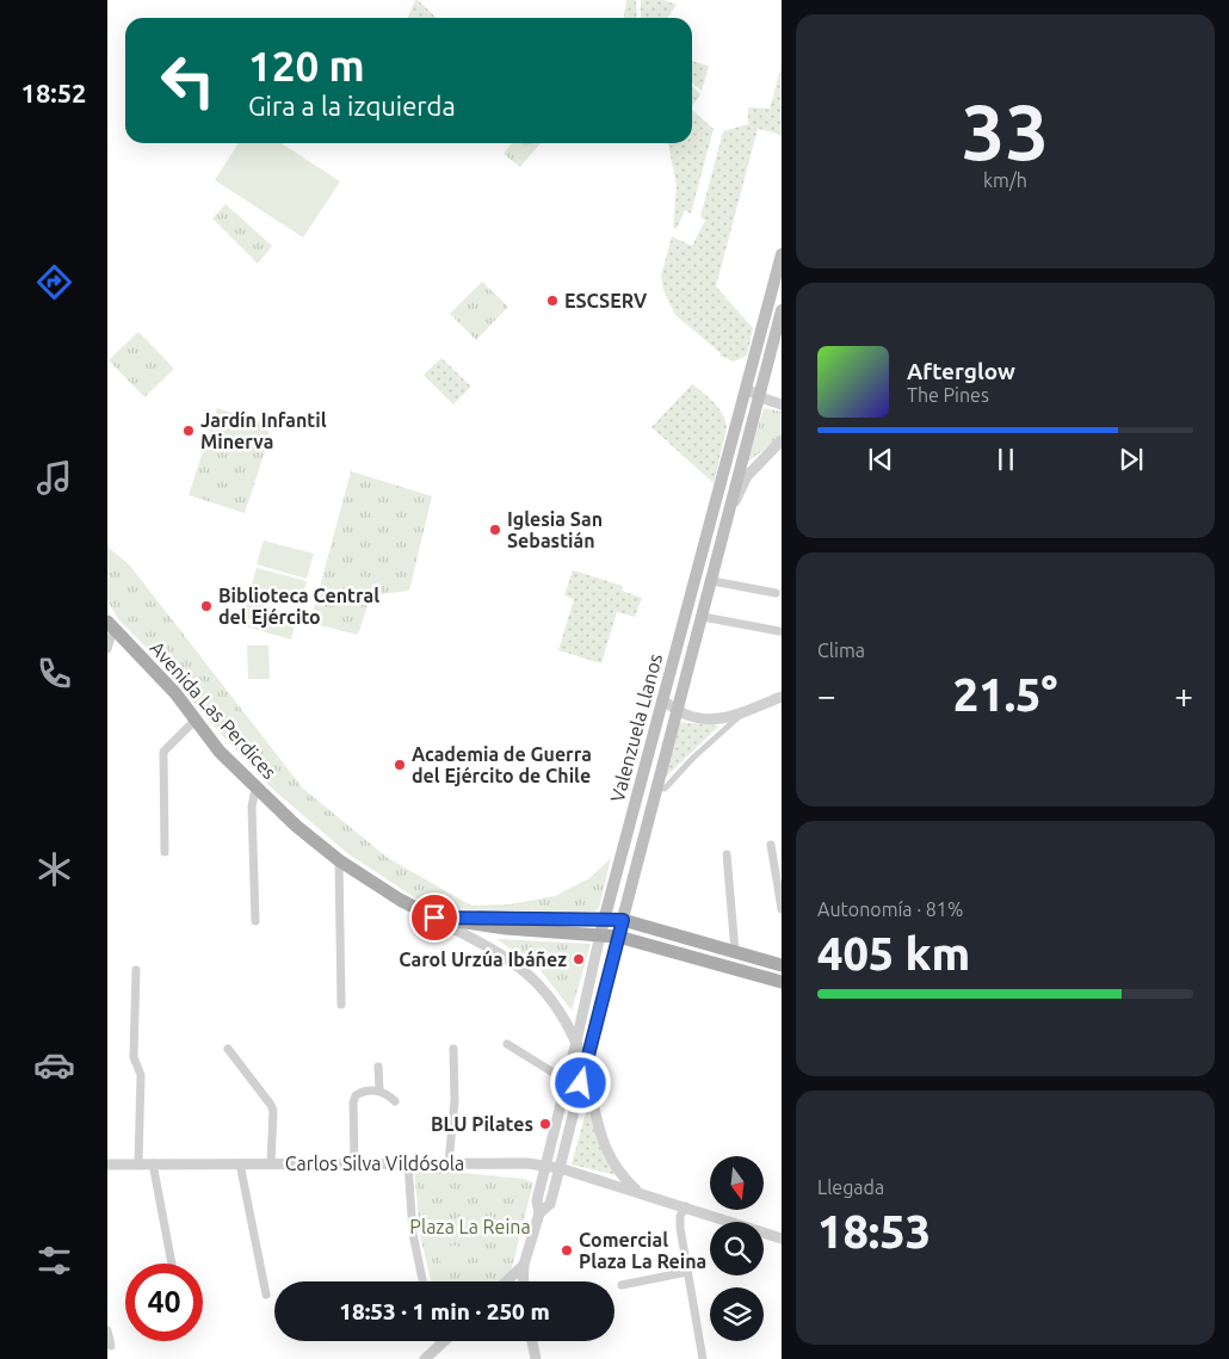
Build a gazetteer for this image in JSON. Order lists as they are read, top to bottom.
{
  "streets": {
    "main road": ["Avenida Las Perdices", "Valenzuela Llanos"],
    "street": ["Carlos Silva Vildósola"]
  },
  "crossings": [
    ["Avenida Las Perdices", "Valenzuela Llanos"],
    ["Avenida Las Perdices", "Carlos Silva Vildósola"],
    ["Valenzuela Llanos", "Carlos Silva Vildósola"]
  ],
  "parks": ["Plaza La Reina"],
  "places": [
    "ESCSERV",
    "Jardín Infantil Minerva",
    "Iglesia San Sebastián",
    "Biblioteca Central del Ejército",
    "Academia de Guerra del Ejército de Chile",
    "Carol Urzúa Ibáñez",
    "BLU Pilates",
    "Comercial Plaza La Reina"
  ],
  "north": "bottom",
  "page": {
    "tabs": "18:52",
    "tile": [
      ["33", "km/h"],
      "Clima",
      ["Autonomía · 81%", "405 km"],
      ["Llegada", "18:53"]
    ],
    "turn": ["120 m", "Gira a la izquierda"],
    "song": ["Afterglow", "The Pines"],
    "heat": ["−", "21.5°", "+"],
    "limit": "40",
    "trip": "18:53 · 1 min · 250 m"
  }
}
